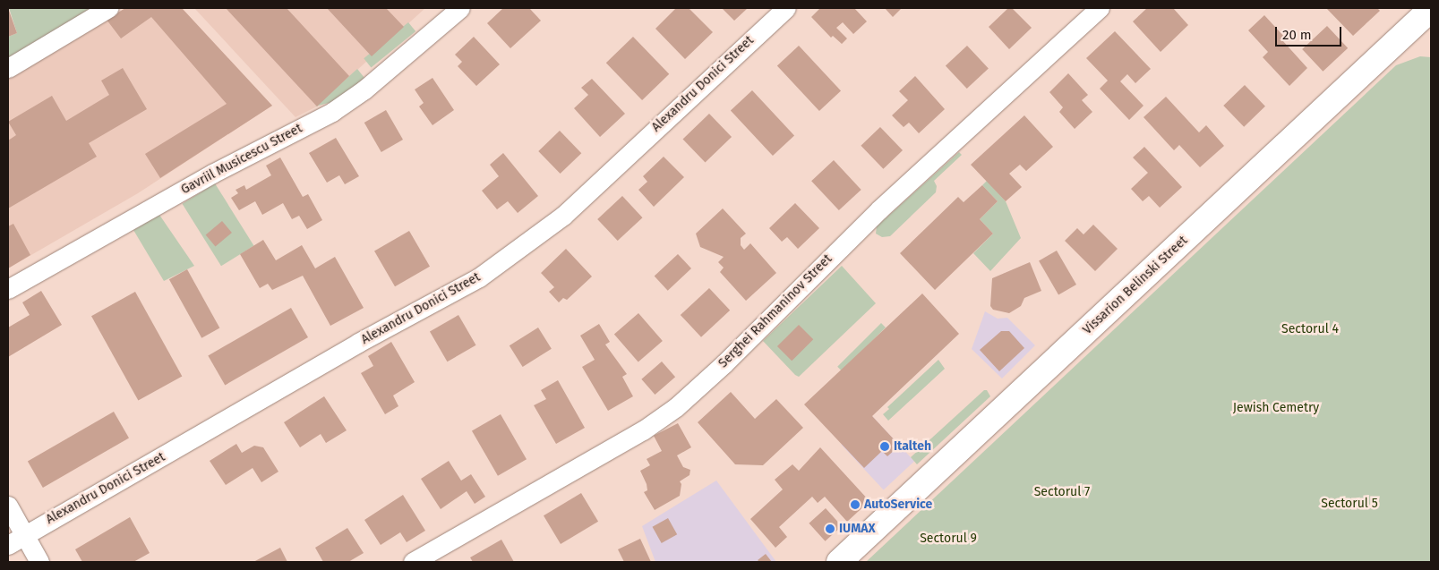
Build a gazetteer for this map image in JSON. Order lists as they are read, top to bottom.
{
  "streets": {
    "main road": ["Vissarion Belinski Street"],
    "street": ["Alexandru Donici Street", "Gavriil Musicescu Street", "Serghei Rahmaninov Street"]
  },
  "parks": [
    "Sectorul 4",
    "Jewish Cemetry",
    "Sectorul 7",
    "Sectorul 5",
    "Sectorul 9"
  ],
  "places": ["Italteh", "AutoService", "IUMAX"],
  "scale_bar": "20 m"
}
